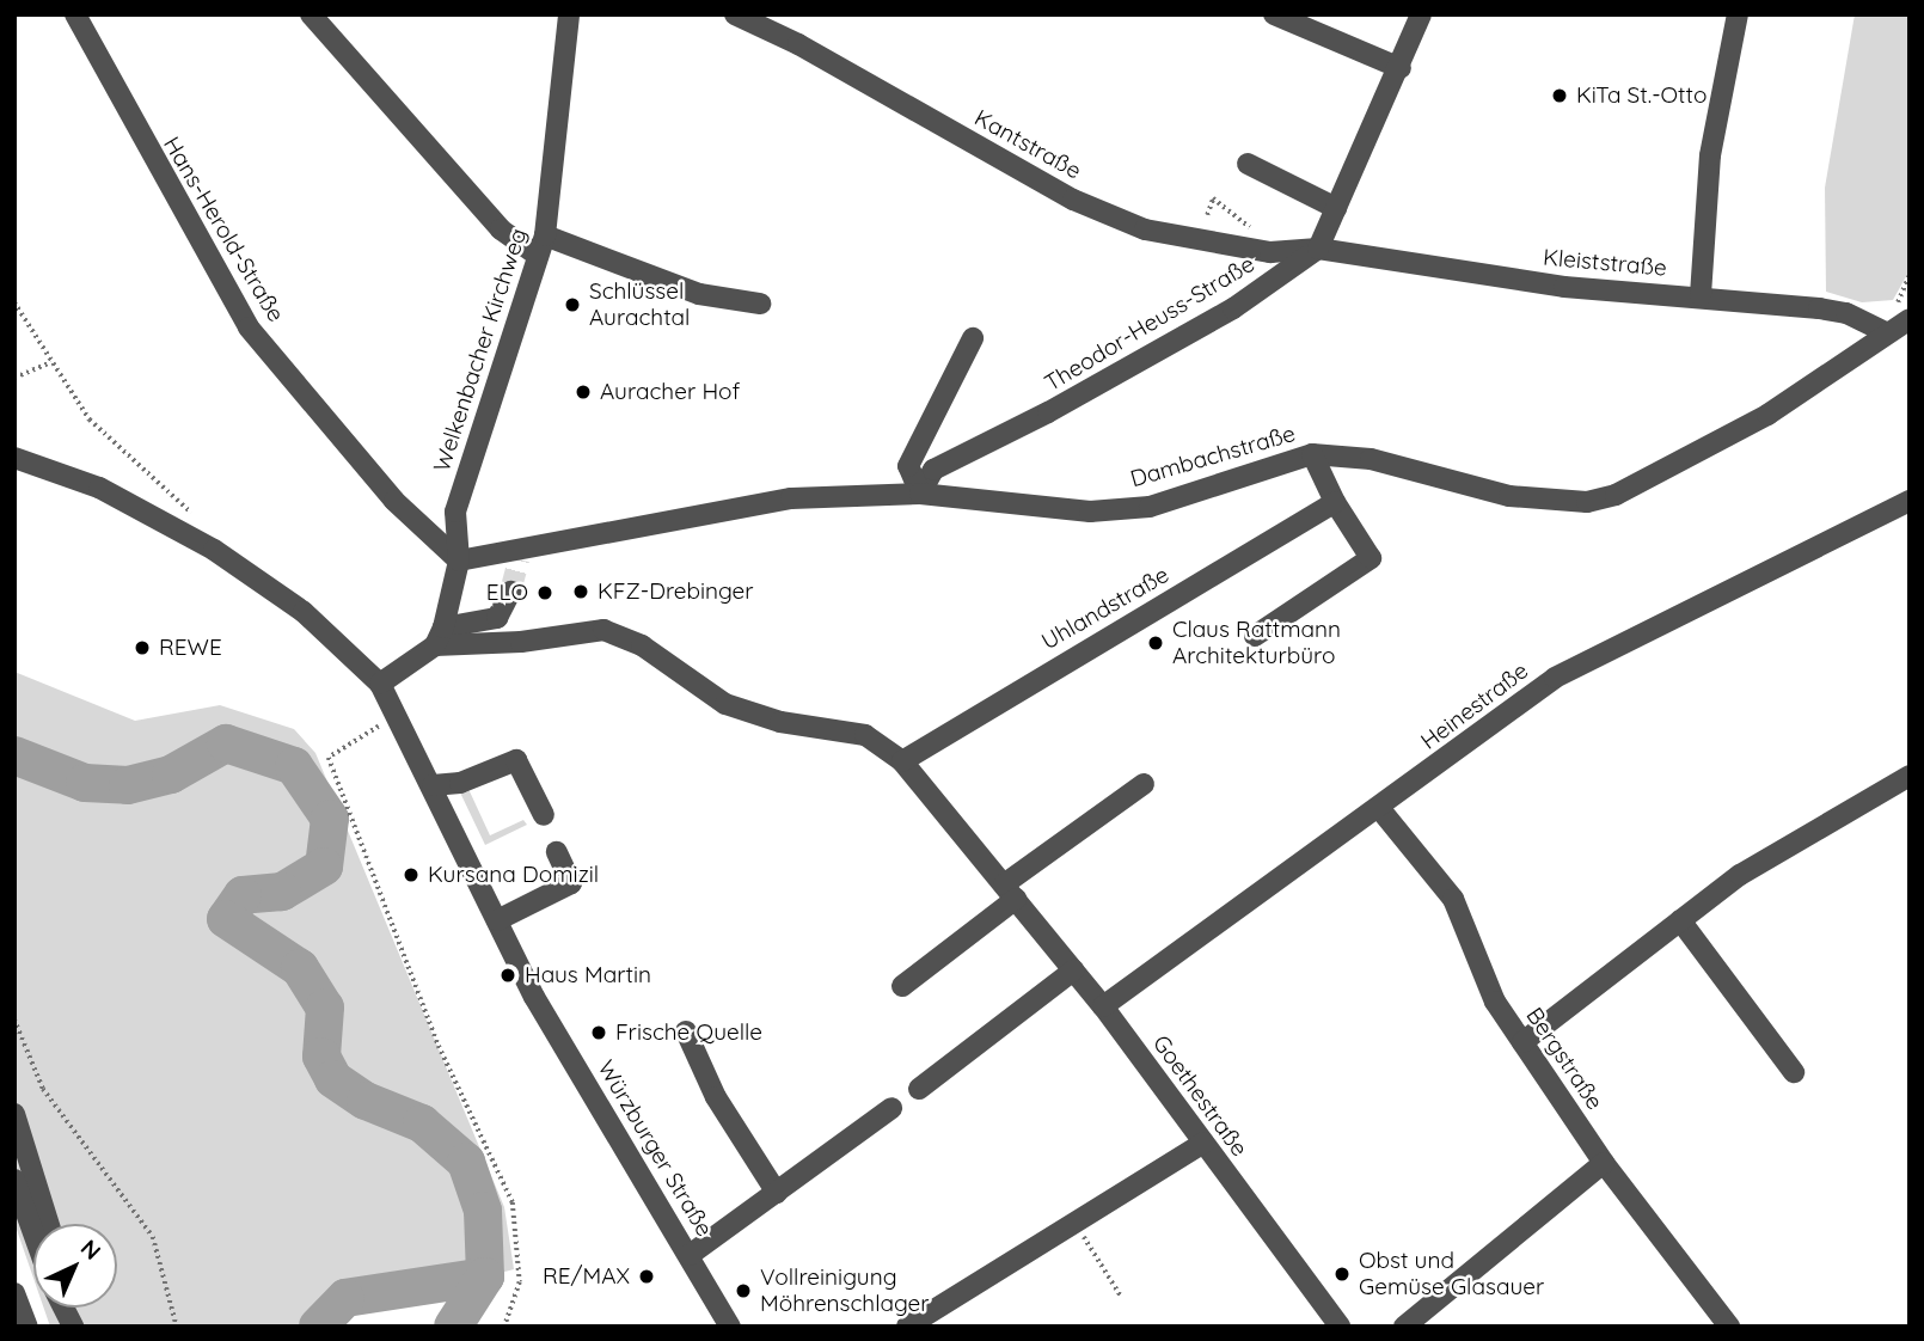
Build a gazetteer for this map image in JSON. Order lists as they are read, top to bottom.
{
  "streets": {
    "street": [
      "Kantstraße",
      "Hans-Herold-Straße",
      "Kleiststraße",
      "Theodor-Heuss-Straße",
      "Welkenbacher Kirchweg",
      "Dambachstraße",
      "Uhlandstraße",
      "Heinestraße",
      "Bergstraße",
      "Goethestraße",
      "Würzburger Straße"
    ]
  },
  "crossings": [
    ["Kantstraße", "Kleiststraße"],
    ["Kantstraße", "Theodor-Heuss-Straße"],
    ["Hans-Herold-Straße", "Welkenbacher Kirchweg"],
    ["Hans-Herold-Straße", "Dambachstraße"],
    ["Kleiststraße", "Theodor-Heuss-Straße"],
    ["Kleiststraße", "Dambachstraße"],
    ["Theodor-Heuss-Straße", "Dambachstraße"],
    ["Welkenbacher Kirchweg", "Dambachstraße"],
    ["Welkenbacher Kirchweg", "Goethestraße"],
    ["Uhlandstraße", "Goethestraße"],
    ["Heinestraße", "Bergstraße"],
    ["Heinestraße", "Goethestraße"]
  ],
  "places": [
    "KiTa St.-Otto",
    "Schlüssel Aurachtal",
    "Auracher Hof",
    "KFZ-Drebinger",
    "ELO",
    "Claus Rattmann Architekturbüro",
    "REWE",
    "Kursana Domizil",
    "Haus Martin",
    "Frische Quelle",
    "Obst und Gemüse Glasauer",
    "RE/MAX",
    "Vollreinigung Möhrenschlager"
  ],
  "north": "top right"
}
